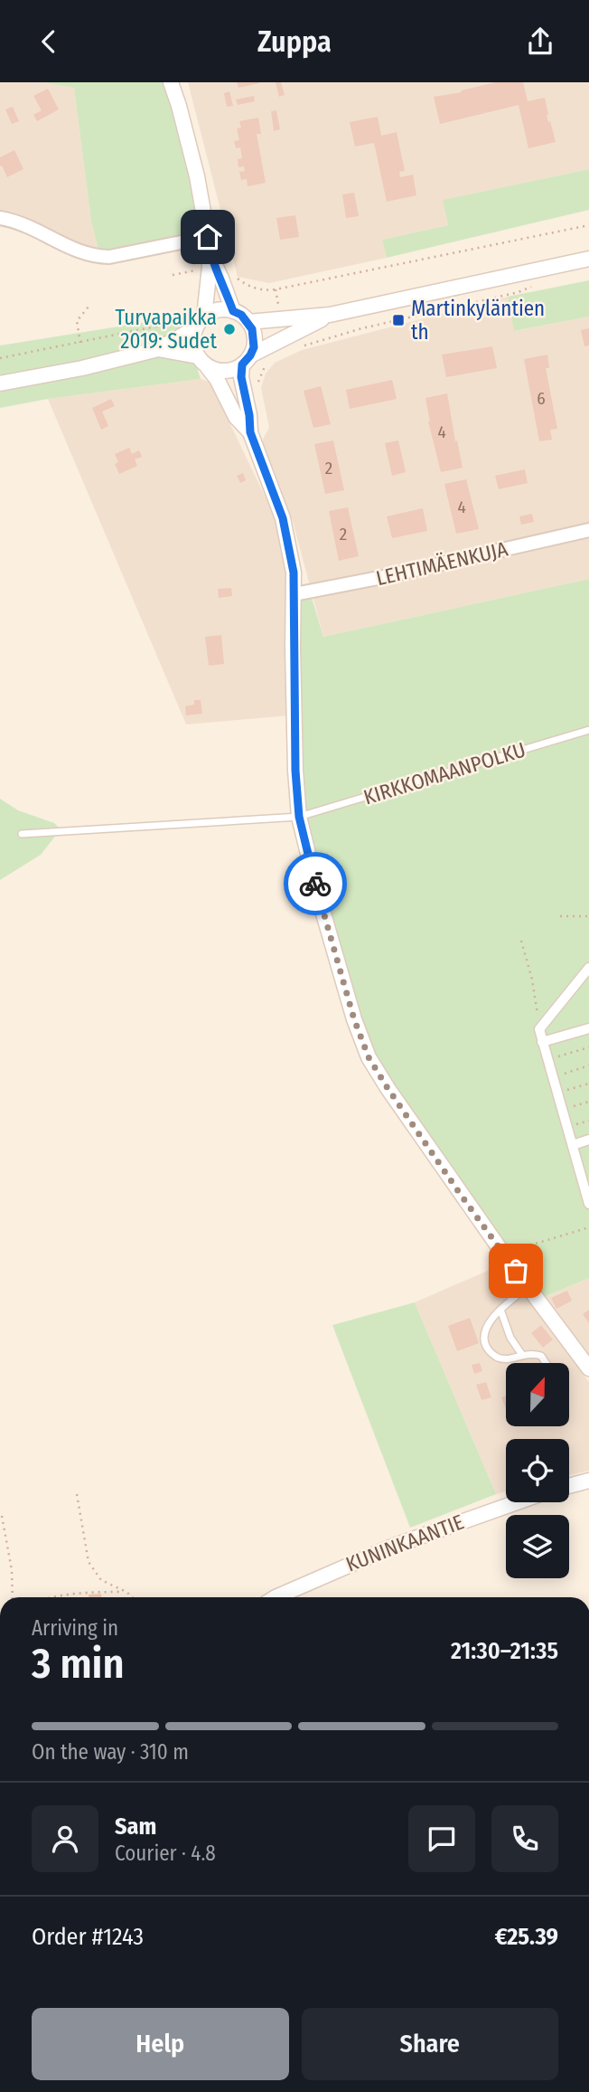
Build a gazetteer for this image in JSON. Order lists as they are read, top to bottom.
{
  "streets": {
    "street": ["LEHTIMÄENKUJA", "KUNINKAANTIE"],
    "lane": ["KIRKKOMAANPOLKU"]
  },
  "places": {
    "transit": ["Martinkyläntien th"],
    "other": ["Turvapaikka 2019: Sudet"]
  },
  "house_numbers": [
    "6",
    "4",
    "2",
    "4",
    "2"
  ],
  "north": "top",
  "page": {
    "header": "Zuppa",
    "heading": ["3 min", "Arriving in", "21:30–21:35"],
    "panel": [
      "Sam",
      "Courier · 4.8",
      "Order #1243",
      "€25.39"
    ],
    "bar": "On the way · 310 m",
    "buttons": ["Help", "Share"]
  }
}
